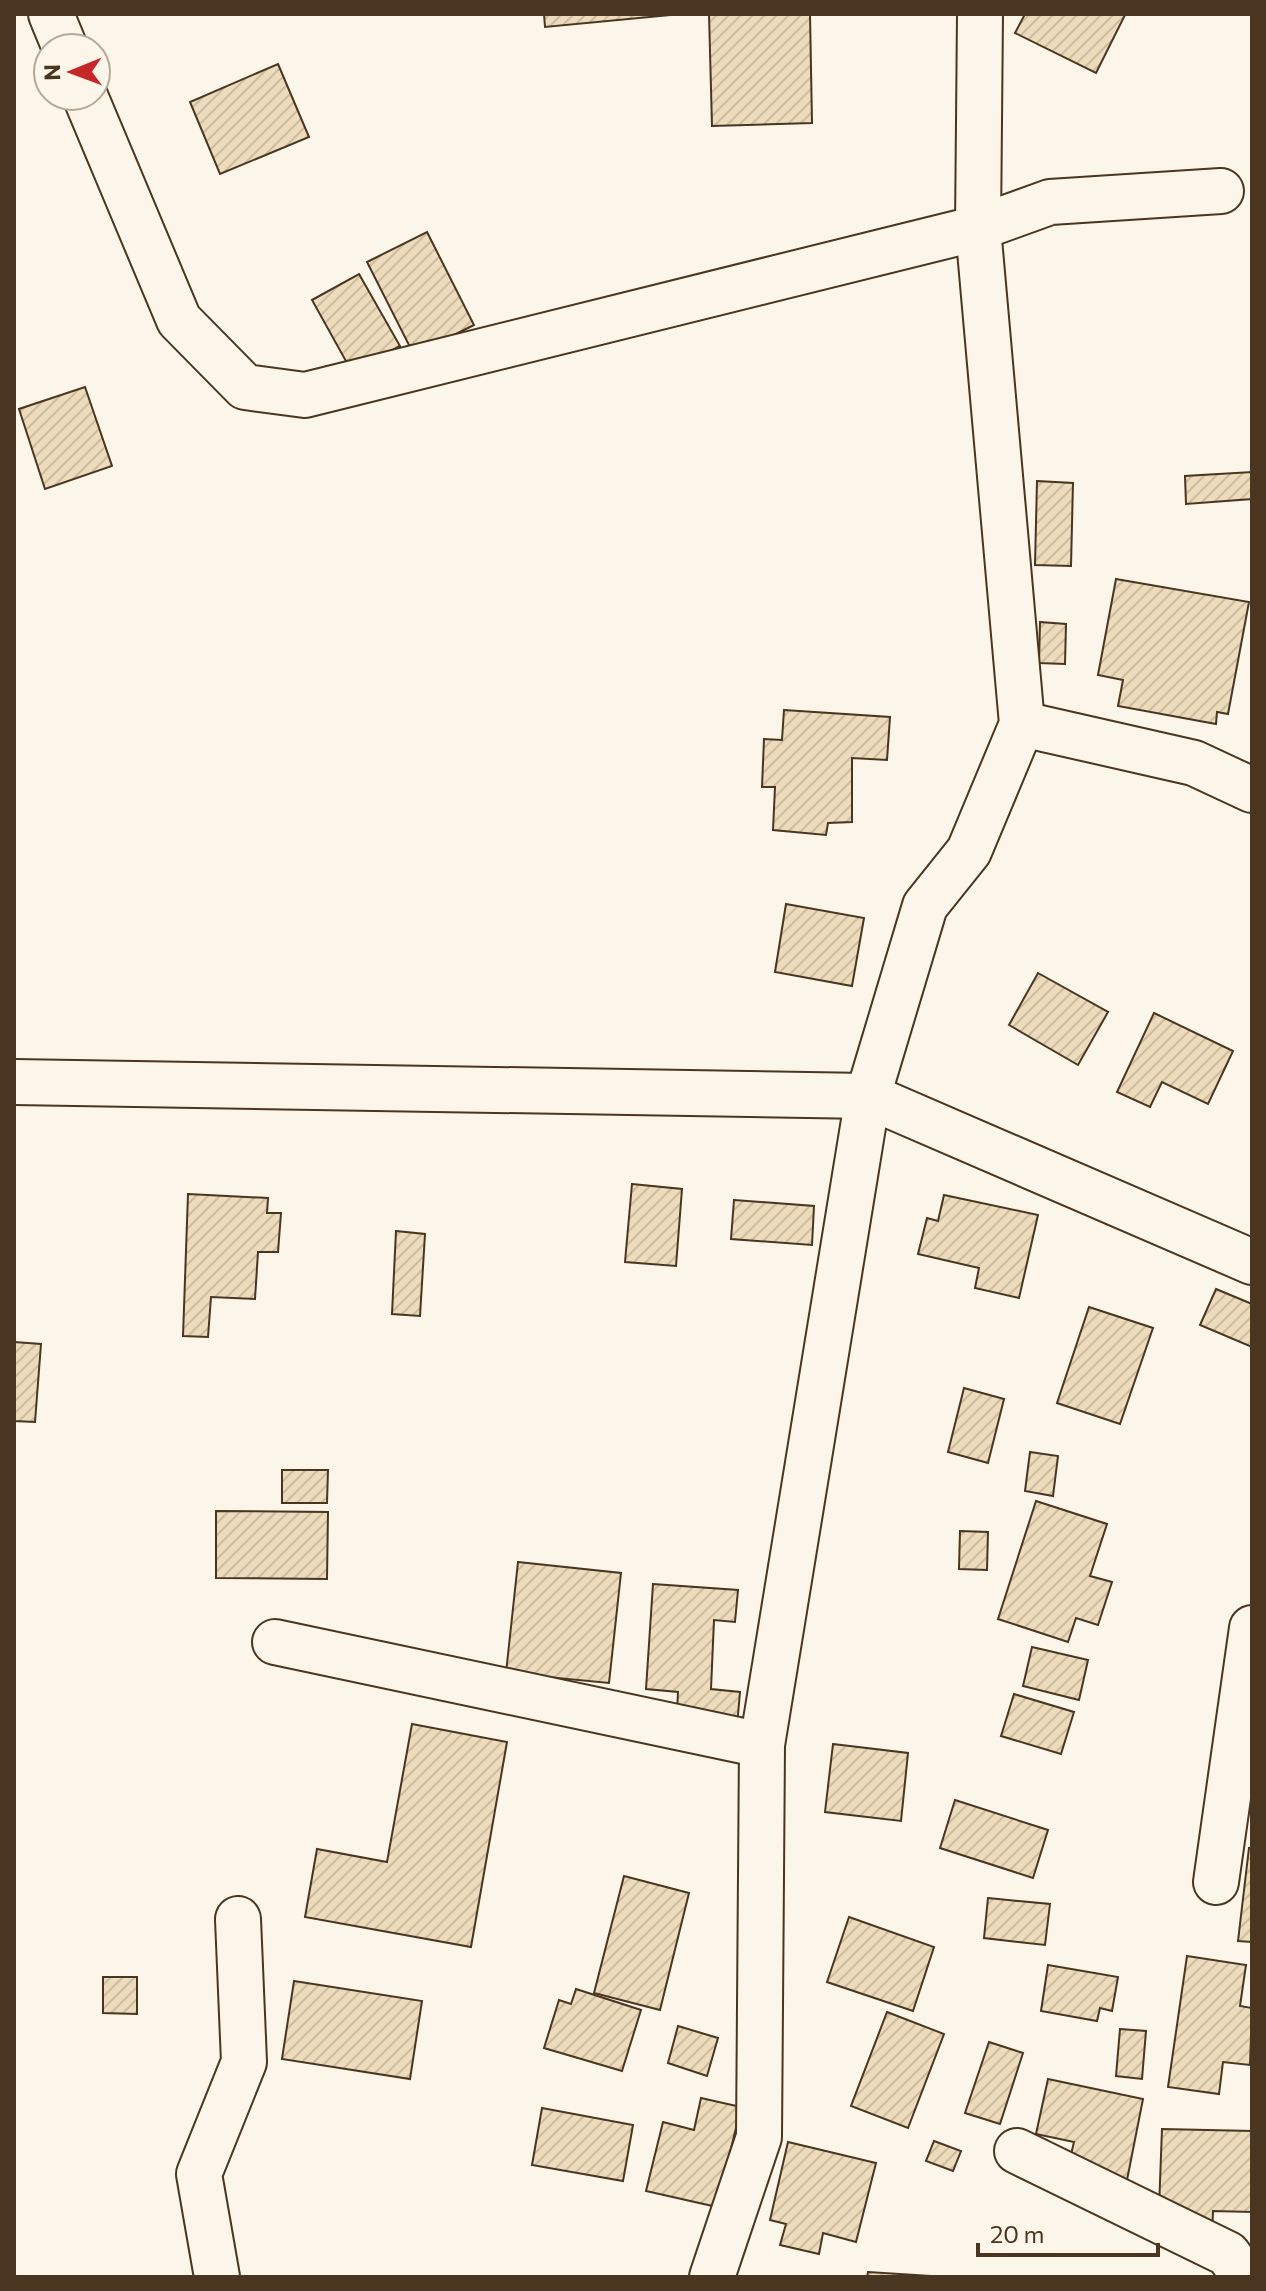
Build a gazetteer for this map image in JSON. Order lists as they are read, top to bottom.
{
  "scale_bar": "20 m",
  "north": "left"
}
